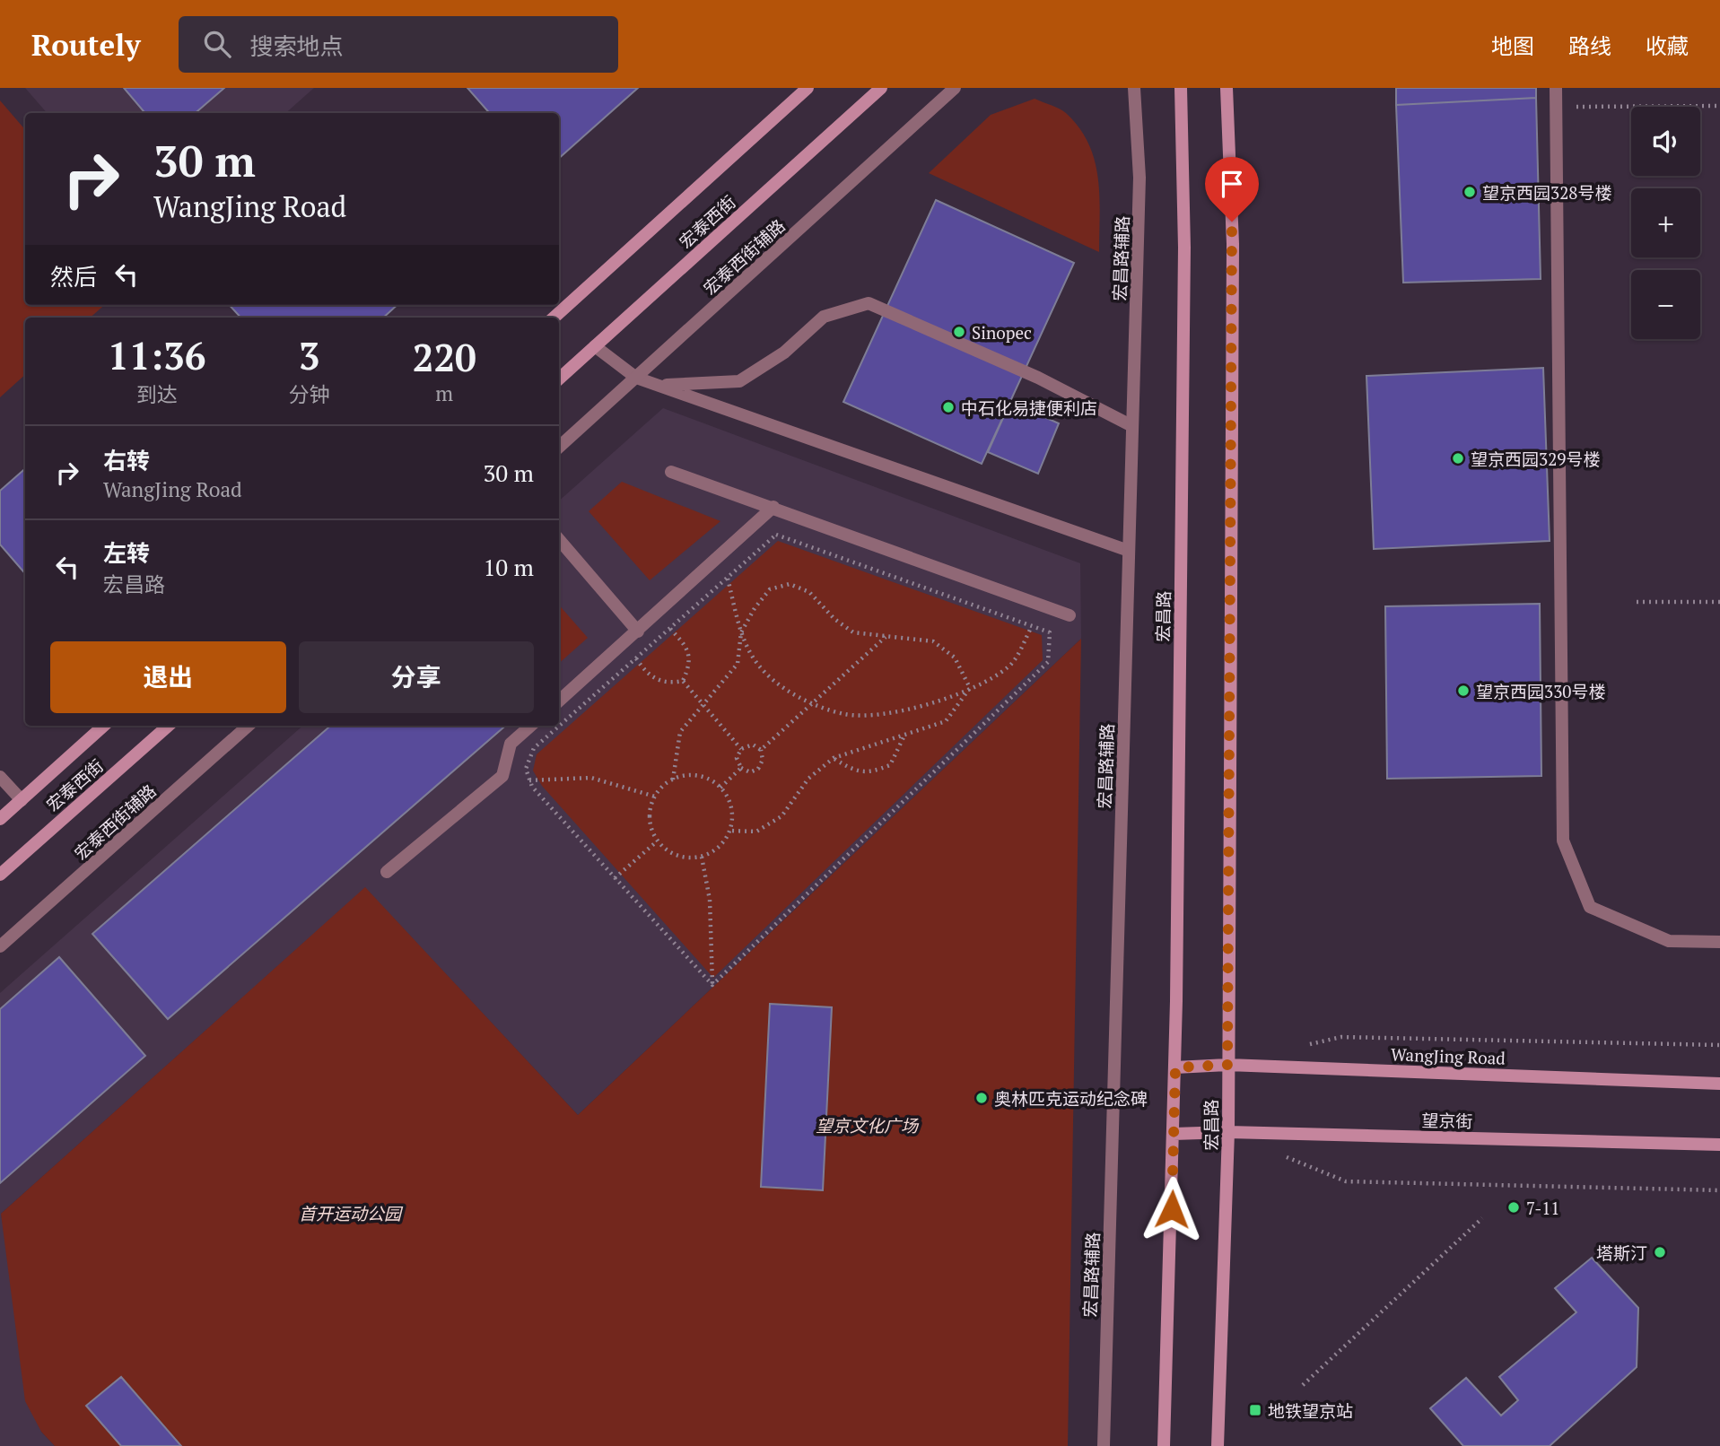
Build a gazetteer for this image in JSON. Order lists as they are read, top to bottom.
{
  "streets": {
    "main road": [
      "宏泰西街",
      "宏昌路",
      "WangJing Road",
      "望京街"
    ],
    "street": ["宏泰西街辅路", "宏昌路辅路"]
  },
  "crossings": [
    ["宏昌路", "WangJing Road"],
    ["宏昌路", "望京街"]
  ],
  "parks": ["望京文化广场", "首开运动公园"],
  "places": {
    "other": [
      "望京西园328号楼",
      "Sinopec",
      "中石化易捷便利店",
      "望京西园329号楼",
      "望京西园330号楼",
      "奥林匹克运动纪念碑",
      "7-11",
      "塔斯汀"
    ],
    "transit": ["地铁望京站"]
  },
  "page": {
    "header": "Routely",
    "search": "搜索地点",
    "nav": ["地图", "路线", "收藏"],
    "map_buttons": ["+", "−"],
    "turn": ["30 m", "WangJing Road"],
    "then": "然后",
    "eta": [
      "11:36",
      "到达",
      "3",
      "分钟",
      "220",
      "m"
    ],
    "list": [
      {
        "name": "右转",
        "note": "WangJing Road",
        "value": "30 m"
      },
      {
        "name": "左转",
        "note": "宏昌路",
        "value": "10 m"
      }
    ],
    "buttons": ["退出", "分享"]
  }
}
